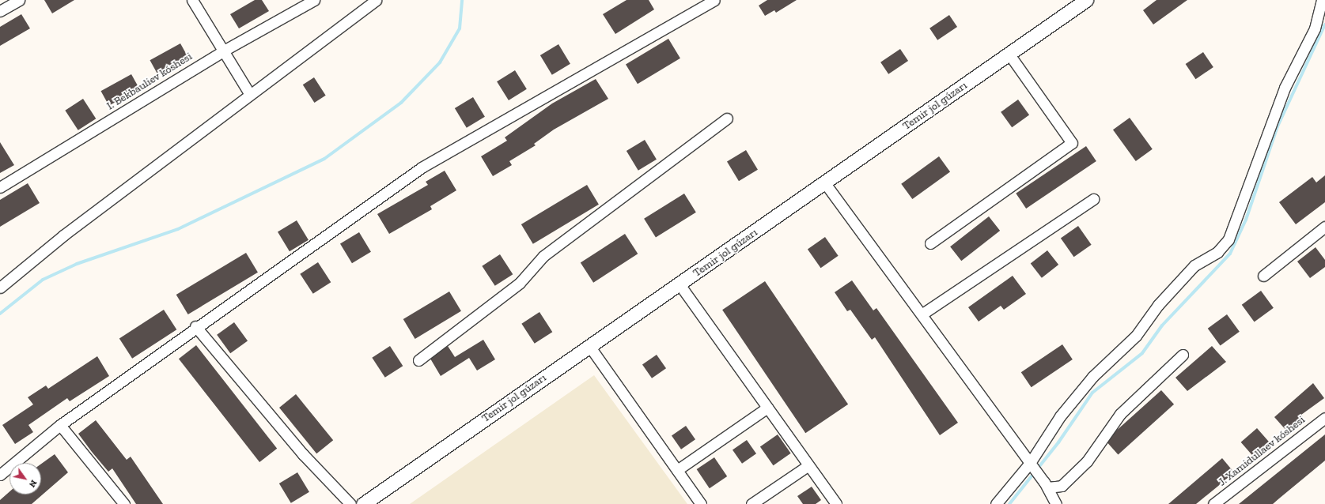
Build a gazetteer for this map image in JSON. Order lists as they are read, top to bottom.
{
  "streets": {
    "street": ["I. Bekbauliev kóshesi", "Temir jol gúzarı", "J. Xamidullaev kóshesi"]
  },
  "north": "bottom right"
}
